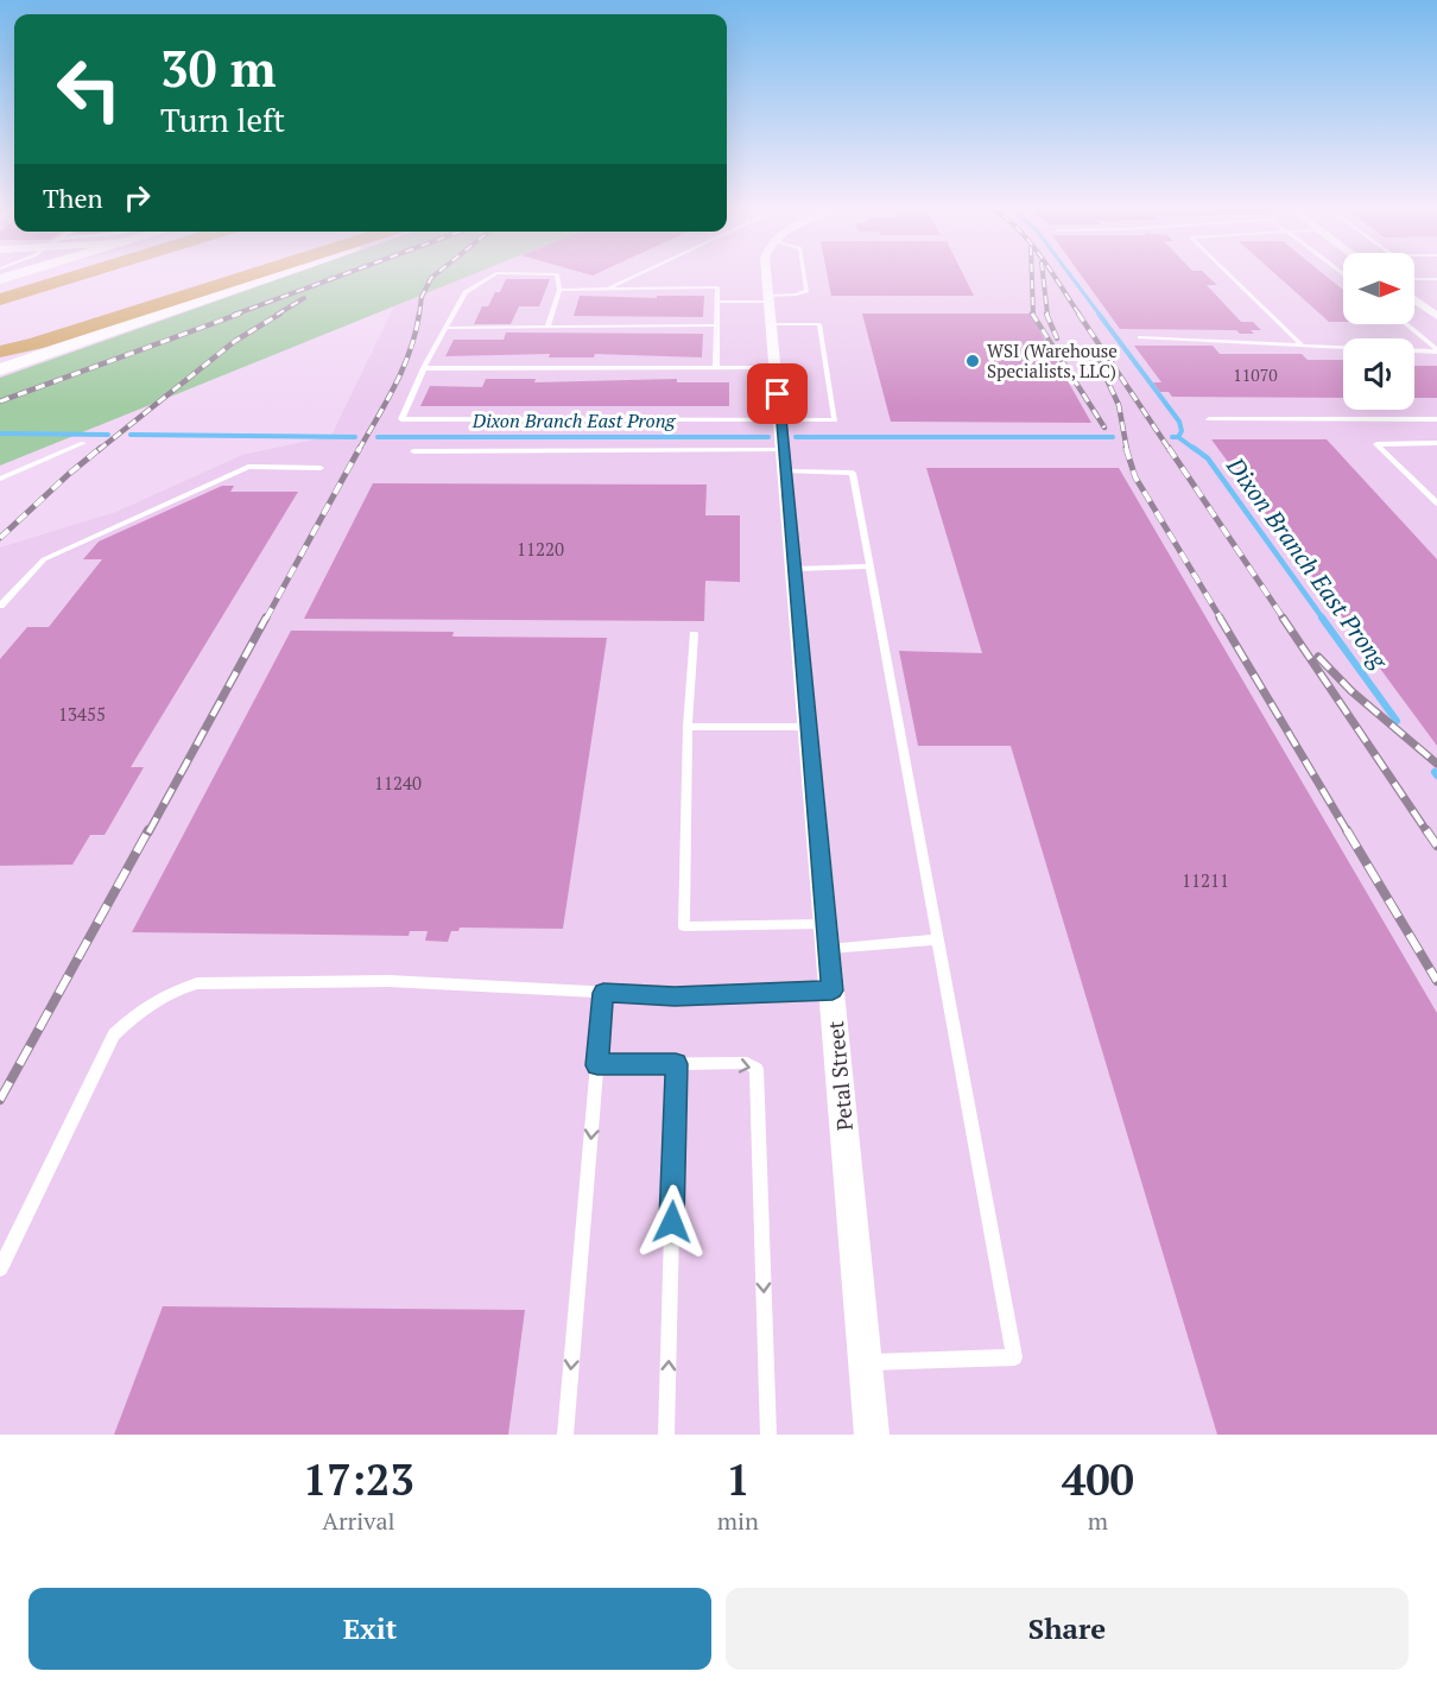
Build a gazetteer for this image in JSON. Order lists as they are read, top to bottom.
{
  "streets": {
    "street": ["Petal Street"]
  },
  "water": ["Dixon Branch East Prong"],
  "places": ["WSI (Warehouse Specialists, LLC)"],
  "house_numbers": [
    "11070",
    "11220",
    "13455",
    "11240",
    "11211"
  ],
  "north": "right",
  "page": {
    "turn": ["30 m", "Turn left"],
    "then": "Then",
    "eta": [
      "17:23",
      "Arrival",
      "1",
      "min",
      "400",
      "m"
    ],
    "buttons": ["Exit", "Share"]
  }
}
